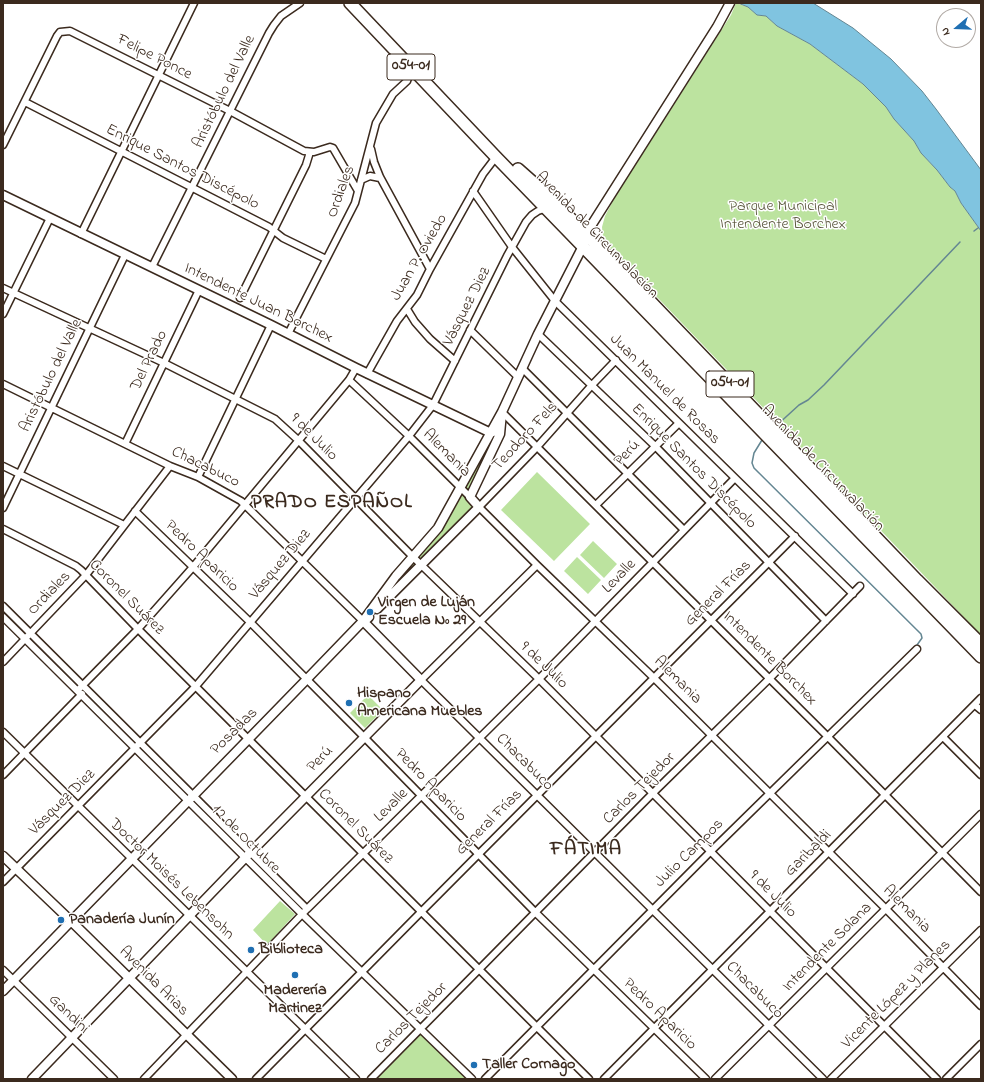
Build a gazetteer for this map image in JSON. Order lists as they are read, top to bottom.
{
  "streets": {
    "highway": ["054-01", "Avenida de Circunvalación"],
    "main road": [
      "Intendente Juan Borchex",
      "Teodoro Fels",
      "Alemania",
      "Perú",
      "Chacabuco",
      "Posadas",
      "Avenida Arias"
    ],
    "street": [
      "Felipe Ponce",
      "Aristóbulo del Valle",
      "Enrique Santos Discépolo",
      "Ordiales",
      "Juan P. Oviedo",
      "Vásquez Diez",
      "Del Prado",
      "Juan Manuel de Rosas",
      "9 de Julio",
      "Pedro Aparicio",
      "Levalle",
      "General Frías",
      "Coronel Suárez",
      "Intendente Borchex",
      "Carlos Tejedor",
      "12 de Octubre",
      "Julio Campos",
      "Garibaldi",
      "Doctor Moisés Lebensohn",
      "Intendente Solana",
      "Vicente López y Planes",
      "Gandini"
    ]
  },
  "crossings": [
    ["Felipe Ponce", "Aristóbulo del Valle"],
    ["Felipe Ponce", "Enrique Santos Discépolo"],
    ["Aristóbulo del Valle", "Enrique Santos Discépolo"],
    ["Aristóbulo del Valle", "Intendente Juan Borchex"],
    ["Aristóbulo del Valle", "9 de Julio"],
    ["Aristóbulo del Valle", "Chacabuco"],
    ["Enrique Santos Discépolo", "Ordiales"],
    ["Enrique Santos Discépolo", "Teodoro Fels"],
    ["Enrique Santos Discépolo", "Perú"],
    ["Enrique Santos Discépolo", "Levalle"],
    ["Enrique Santos Discépolo", "General Frías"],
    ["Enrique Santos Discépolo", "Carlos Tejedor"],
    ["Ordiales", "Intendente Juan Borchex"],
    ["Ordiales", "Chacabuco"],
    ["Ordiales", "Pedro Aparicio"],
    ["Ordiales", "Coronel Suárez"],
    ["Ordiales", "12 de Octubre"],
    ["Avenida de Circunvalación", "Juan P. Oviedo"],
    ["Avenida de Circunvalación", "Vásquez Diez"],
    ["Juan P. Oviedo", "Intendente Juan Borchex"],
    ["Juan P. Oviedo", "Juan Manuel de Rosas"],
    ["Intendente Juan Borchex", "Vásquez Diez"],
    ["Intendente Juan Borchex", "Del Prado"],
    ["Intendente Juan Borchex", "Posadas"],
    ["Vásquez Diez", "Juan Manuel de Rosas"],
    ["Vásquez Diez", "9 de Julio"],
    ["Vásquez Diez", "Alemania"],
    ["Vásquez Diez", "Chacabuco"],
    ["Vásquez Diez", "Pedro Aparicio"],
    ["Vásquez Diez", "Coronel Suárez"],
    ["Vásquez Diez", "12 de Octubre"],
    ["Vásquez Diez", "Doctor Moisés Lebensohn"],
    ["Vásquez Diez", "Avenida Arias"],
    ["Del Prado", "9 de Julio"],
    ["Del Prado", "Chacabuco"],
    ["Juan Manuel de Rosas", "Teodoro Fels"],
    ["Juan Manuel de Rosas", "Perú"],
    ["Juan Manuel de Rosas", "Levalle"],
    ["Juan Manuel de Rosas", "General Frías"],
    ["Juan Manuel de Rosas", "Carlos Tejedor"],
    ["Teodoro Fels", "9 de Julio"],
    ["Teodoro Fels", "Alemania"],
    ["Teodoro Fels", "Intendente Borchex"],
    ["Teodoro Fels", "Posadas"],
    ["9 de Julio", "Perú"],
    ["9 de Julio", "Levalle"],
    ["9 de Julio", "General Frías"],
    ["9 de Julio", "Posadas"],
    ["9 de Julio", "Carlos Tejedor"],
    ["9 de Julio", "Julio Campos"],
    ["9 de Julio", "Garibaldi"],
    ["9 de Julio", "Intendente Solana"],
    ["9 de Julio", "Vicente López y Planes"],
    ["Alemania", "Perú"],
    ["Alemania", "Levalle"],
    ["Alemania", "General Frías"],
    ["Alemania", "Posadas"],
    ["Alemania", "Carlos Tejedor"],
    ["Alemania", "Julio Campos"],
    ["Alemania", "Garibaldi"],
    ["Alemania", "Intendente Solana"],
    ["Alemania", "Vicente López y Planes"],
    ["Perú", "Chacabuco"],
    ["Perú", "Pedro Aparicio"],
    ["Perú", "Coronel Suárez"],
    ["Perú", "Intendente Borchex"],
    ["Perú", "12 de Octubre"],
    ["Perú", "Doctor Moisés Lebensohn"],
    ["Perú", "Avenida Arias"],
    ["Perú", "Gandini"],
    ["Chacabuco", "Levalle"],
    ["Chacabuco", "General Frías"],
    ["Chacabuco", "Posadas"],
    ["Chacabuco", "Carlos Tejedor"],
    ["Chacabuco", "Julio Campos"],
    ["Chacabuco", "Garibaldi"],
    ["Chacabuco", "Intendente Solana"],
    ["Pedro Aparicio", "Levalle"],
    ["Pedro Aparicio", "General Frías"],
    ["Pedro Aparicio", "Posadas"],
    ["Pedro Aparicio", "Carlos Tejedor"],
    ["Pedro Aparicio", "Julio Campos"],
    ["Pedro Aparicio", "Garibaldi"],
    ["Levalle", "Coronel Suárez"],
    ["Levalle", "Intendente Borchex"],
    ["Levalle", "12 de Octubre"],
    ["Levalle", "Doctor Moisés Lebensohn"],
    ["Levalle", "Avenida Arias"],
    ["General Frías", "Coronel Suárez"],
    ["General Frías", "Intendente Borchex"],
    ["General Frías", "12 de Octubre"],
    ["General Frías", "Doctor Moisés Lebensohn"],
    ["Coronel Suárez", "Posadas"],
    ["Coronel Suárez", "Carlos Tejedor"],
    ["Coronel Suárez", "Julio Campos"],
    ["Intendente Borchex", "Posadas"],
    ["Intendente Borchex", "Carlos Tejedor"],
    ["Intendente Borchex", "Julio Campos"],
    ["Intendente Borchex", "Garibaldi"],
    ["Intendente Borchex", "Intendente Solana"],
    ["Posadas", "12 de Octubre"],
    ["Posadas", "Doctor Moisés Lebensohn"],
    ["Posadas", "Avenida Arias"],
    ["Posadas", "Gandini"],
    ["Carlos Tejedor", "12 de Octubre"]
  ],
  "districts": ["PRADO ESPAÑOL", "FÁTIMA"],
  "parks": ["Parque Municipal Intendente Borchex"],
  "places": [
    "Virgen de Luján Escuela Nº 29",
    "Hispano Americana Muebles",
    "Panadería Junín",
    "Biblioteca",
    "Maderería Martinez",
    "Taller Cornago"
  ],
  "north": "left"
}
